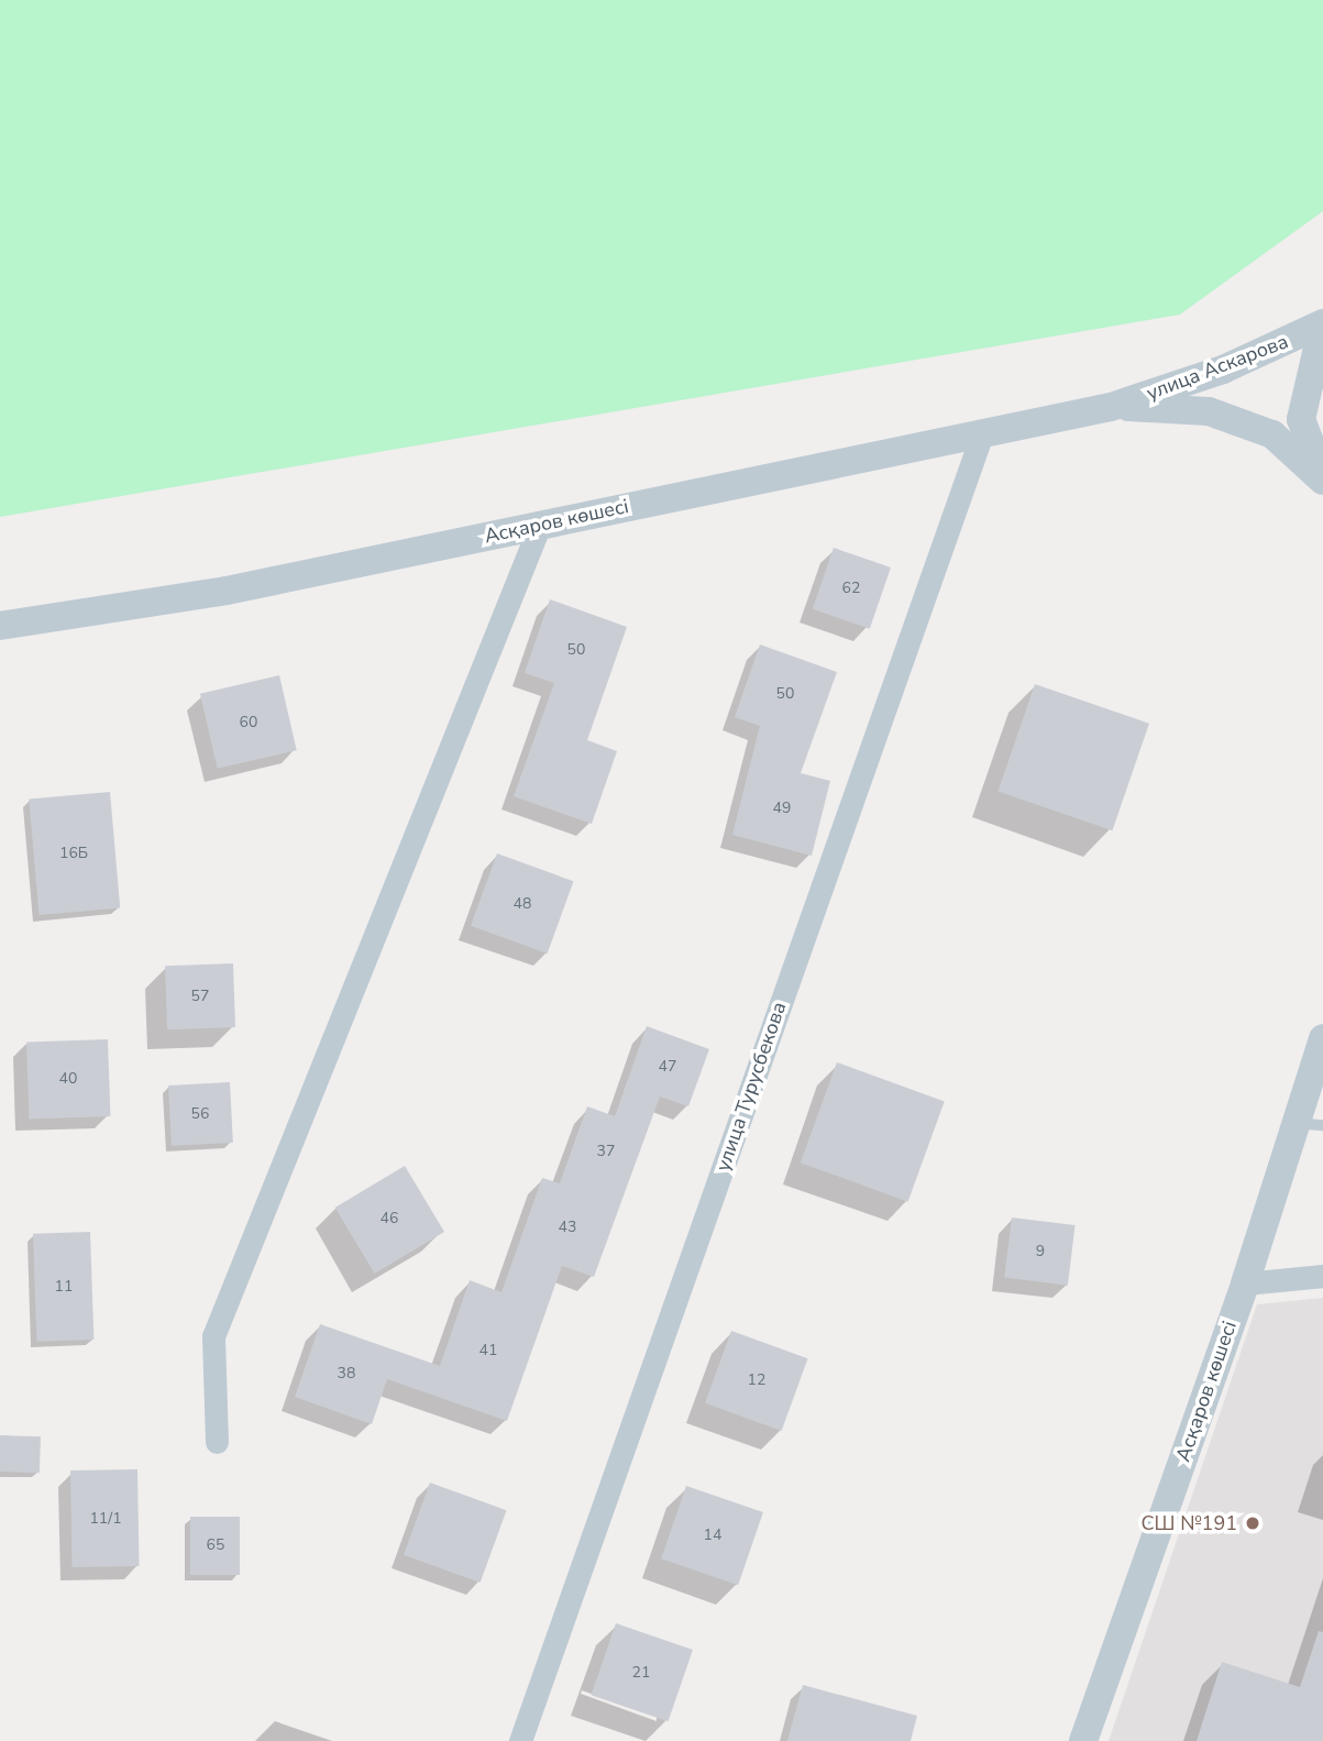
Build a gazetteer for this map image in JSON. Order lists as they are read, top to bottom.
{
  "streets": {
    "street": ["улица Аскарова", "Асқаров көшесі", "улица Турусбекова"]
  },
  "crossings": [
    ["улица Аскарова", "Асқаров көшесі"],
    ["Асқаров көшесі", "улица Турусбекова"]
  ],
  "places": ["СШ №191"],
  "house_numbers": [
    "62",
    "50",
    "50",
    "60",
    "49",
    "16Б",
    "48",
    "57",
    "47",
    "40",
    "56",
    "37",
    "46",
    "43",
    "9",
    "11",
    "41",
    "38",
    "12",
    "11/1",
    "14",
    "65",
    "21"
  ]
}
